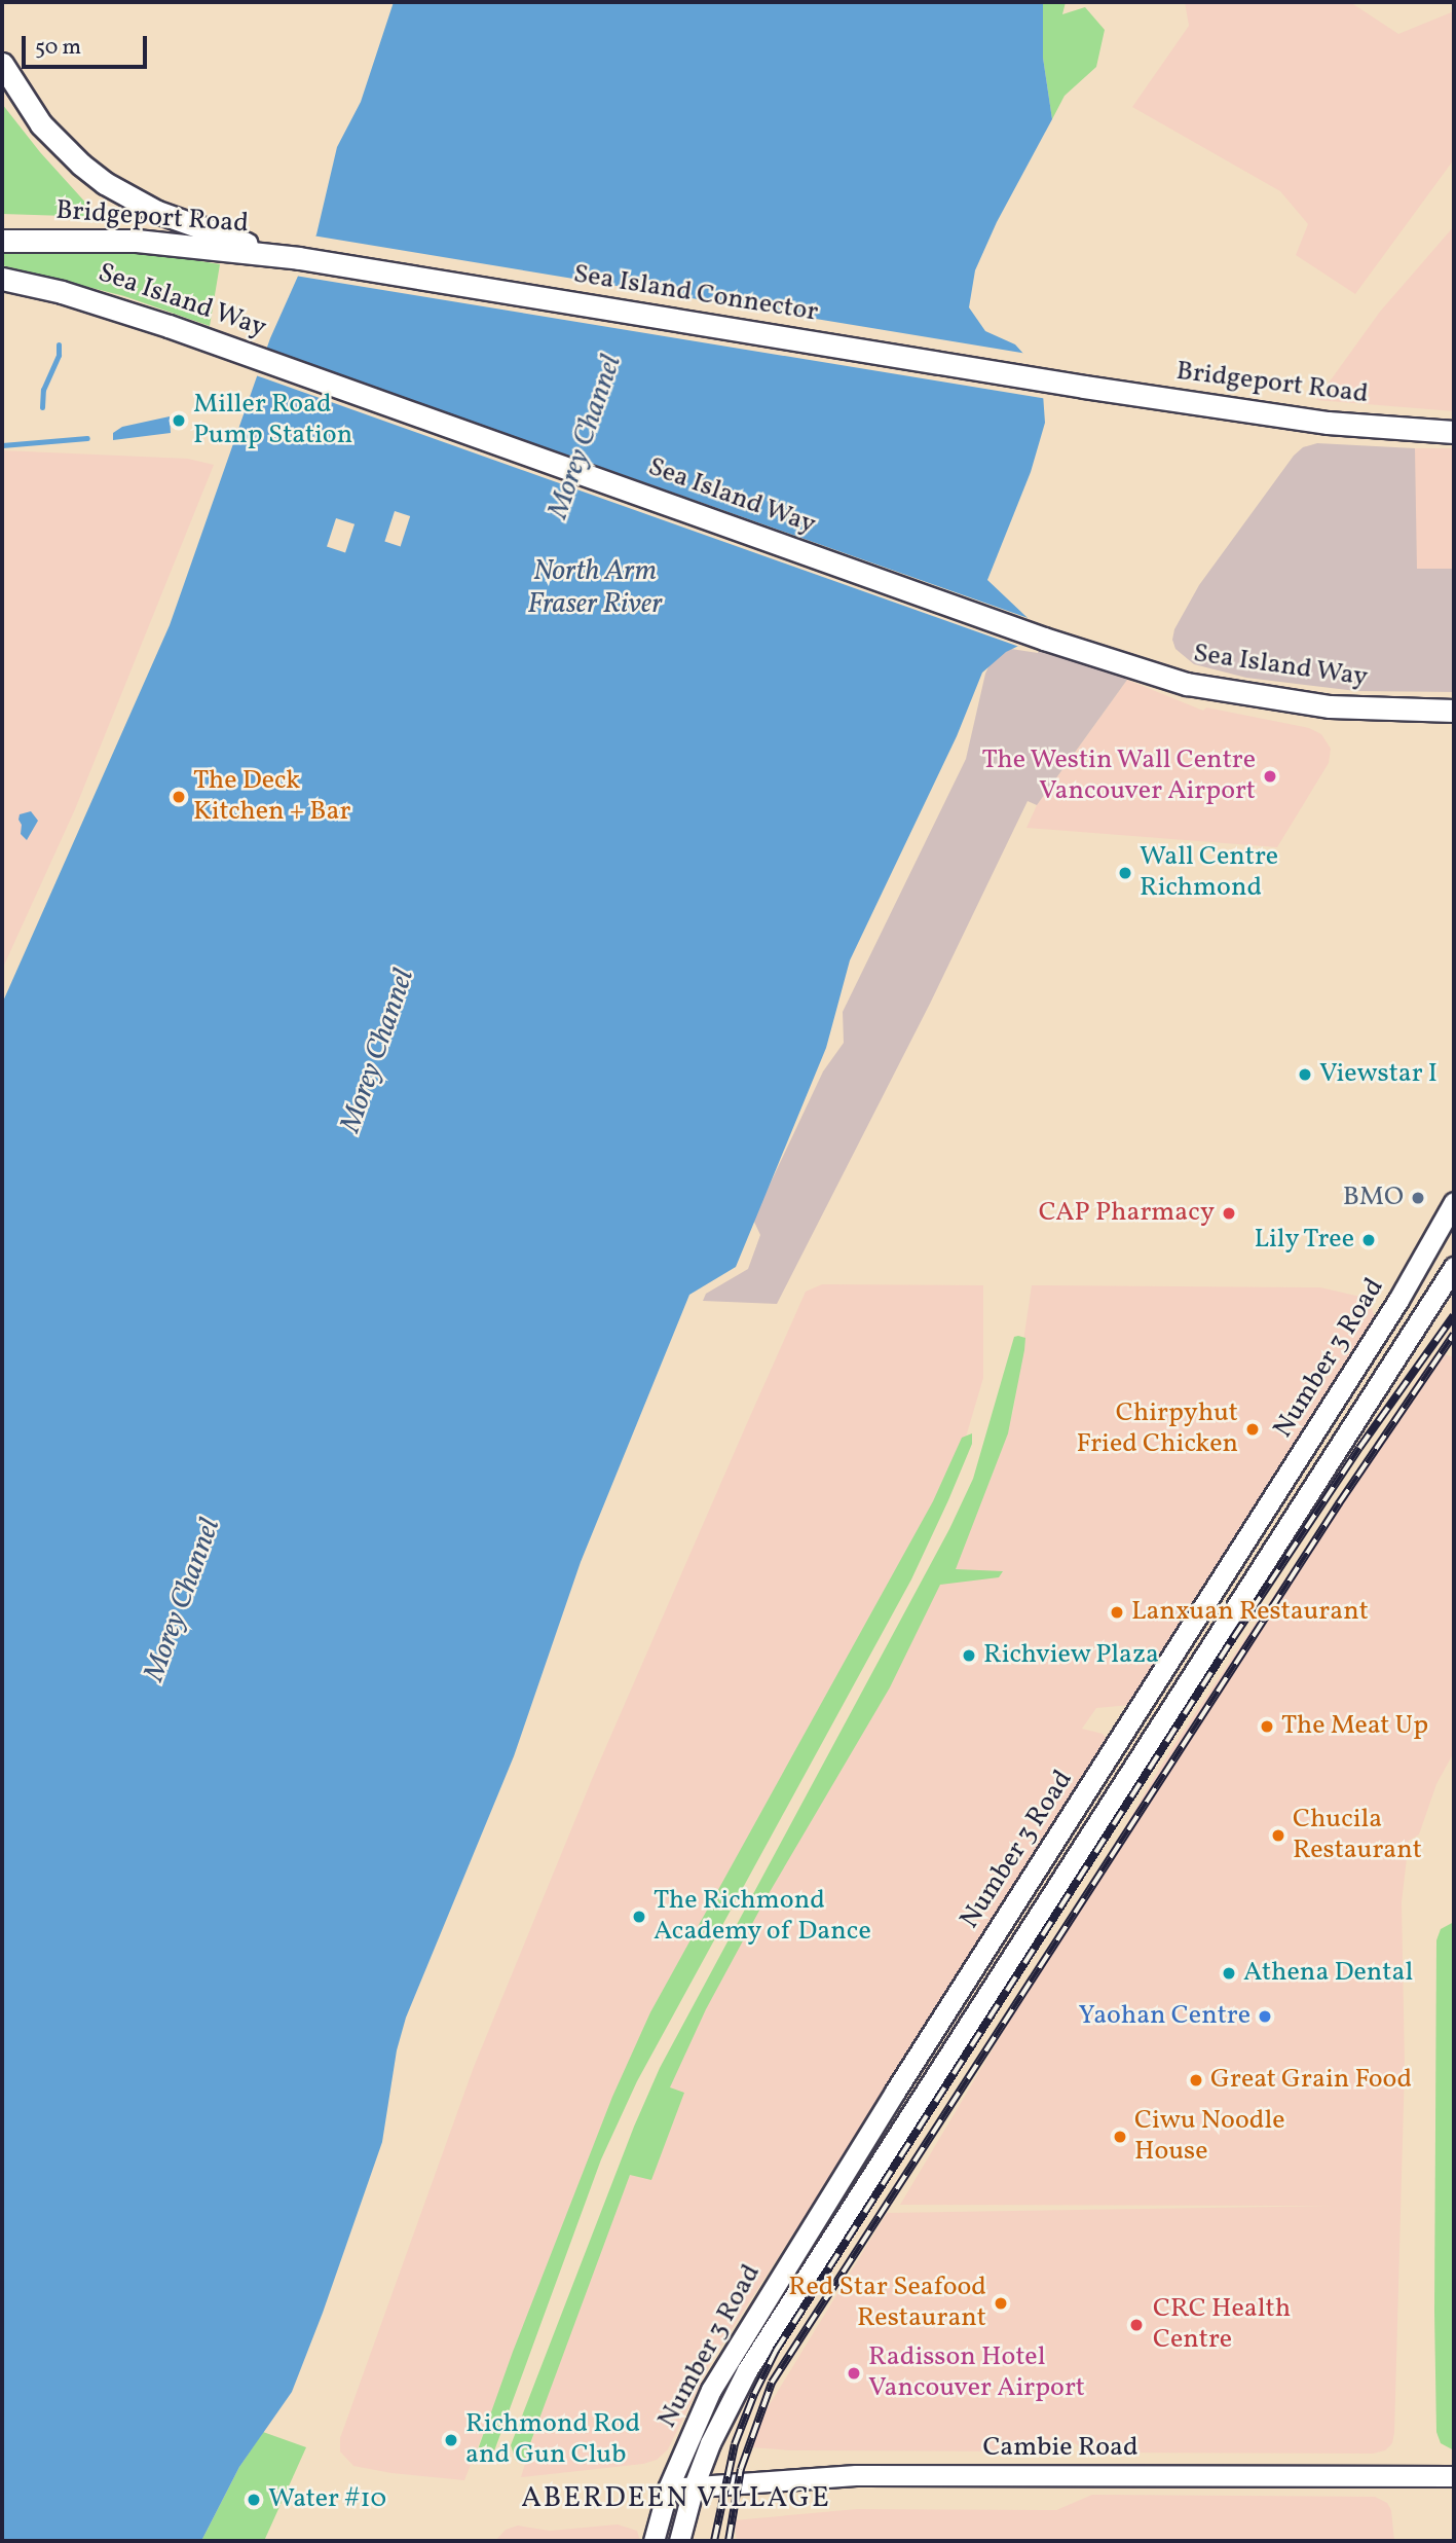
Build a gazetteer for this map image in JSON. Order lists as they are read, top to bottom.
{
  "streets": {
    "main road": [
      "Bridgeport Road",
      "Sea Island Connector",
      "Sea Island Way",
      "Number 3 Road",
      "Cambie Road"
    ]
  },
  "crossings": [
    ["Bridgeport Road", "Sea Island Connector"],
    ["Number 3 Road", "Cambie Road"]
  ],
  "districts": ["ABERDEEN VILLAGE"],
  "water": ["Morey Channel", "North Arm Fraser River"],
  "places": [
    "Miller Road Pump Station",
    "The Westin Wall Centre Vancouver Airport",
    "The Deck Kitchen + Bar",
    "Wall Centre Richmond",
    "Viewstar I",
    "BMO",
    "CAP Pharmacy",
    "Lily Tree",
    "Chirpyhut Fried Chicken",
    "Lanxuan Restaurant",
    "Richview Plaza",
    "The Meat Up",
    "Chucila Restaurant",
    "The Richmond Academy of Dance",
    "Athena Dental",
    "Yaohan Centre",
    "Great Grain Food",
    "Ciwu Noodle House",
    "Red Star Seafood Restaurant",
    "CRC Health Centre",
    "Radisson Hotel Vancouver Airport",
    "Richmond Rod and Gun Club",
    "Water #10"
  ],
  "scale_bar": "50 m"
}
